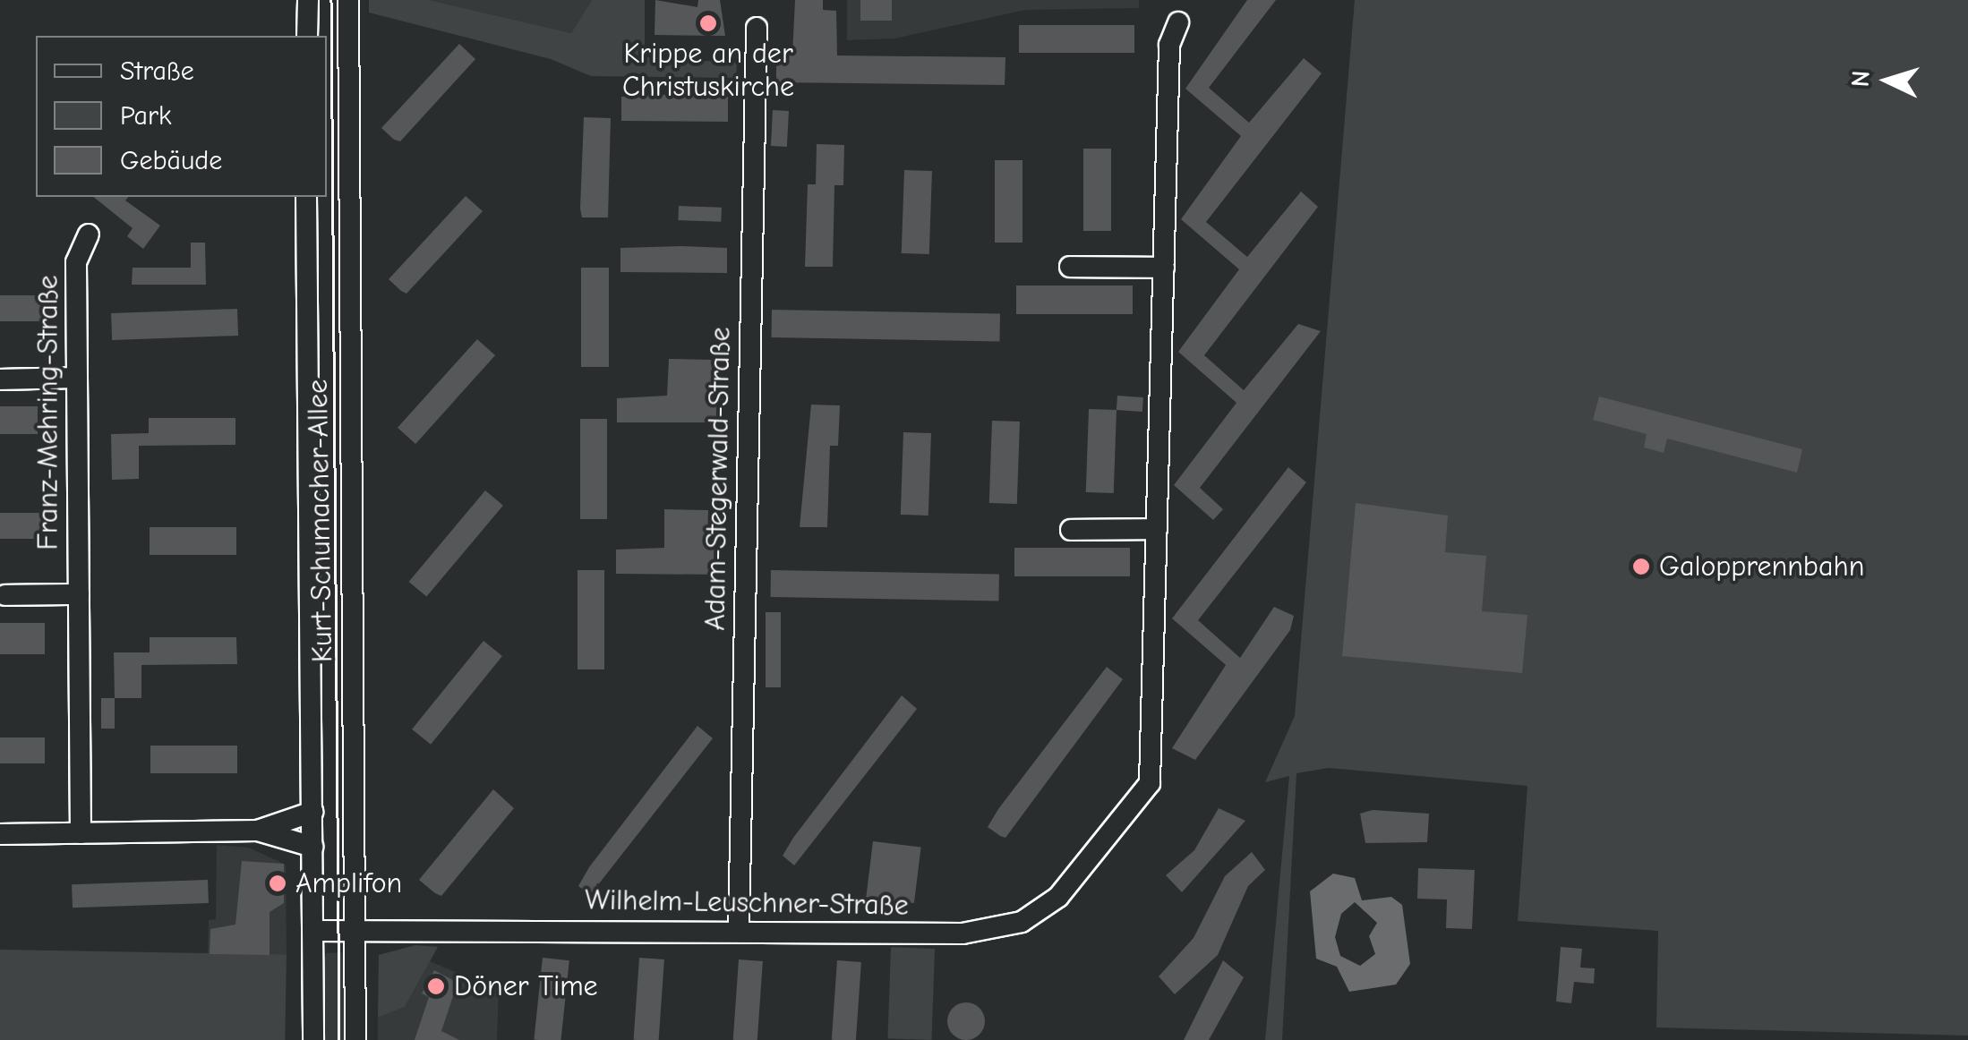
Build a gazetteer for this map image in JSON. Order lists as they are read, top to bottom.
{
  "streets": {
    "street": [
      "Franz-Mehring-Straße",
      "Adam-Stegerwald-Straße",
      "Kurt-Schumacher-Allee",
      "Wilhelm-Leuschner-Straße"
    ]
  },
  "crossings": [
    ["Adam-Stegerwald-Straße", "Wilhelm-Leuschner-Straße"],
    ["Kurt-Schumacher-Allee", "Wilhelm-Leuschner-Straße"]
  ],
  "places": [
    "Krippe an der Christuskirche",
    "Galopprennbahn",
    "Amplifon",
    "Döner Time"
  ],
  "legend": ["Straße", "Park", "Gebäude"],
  "north": "left"
}
